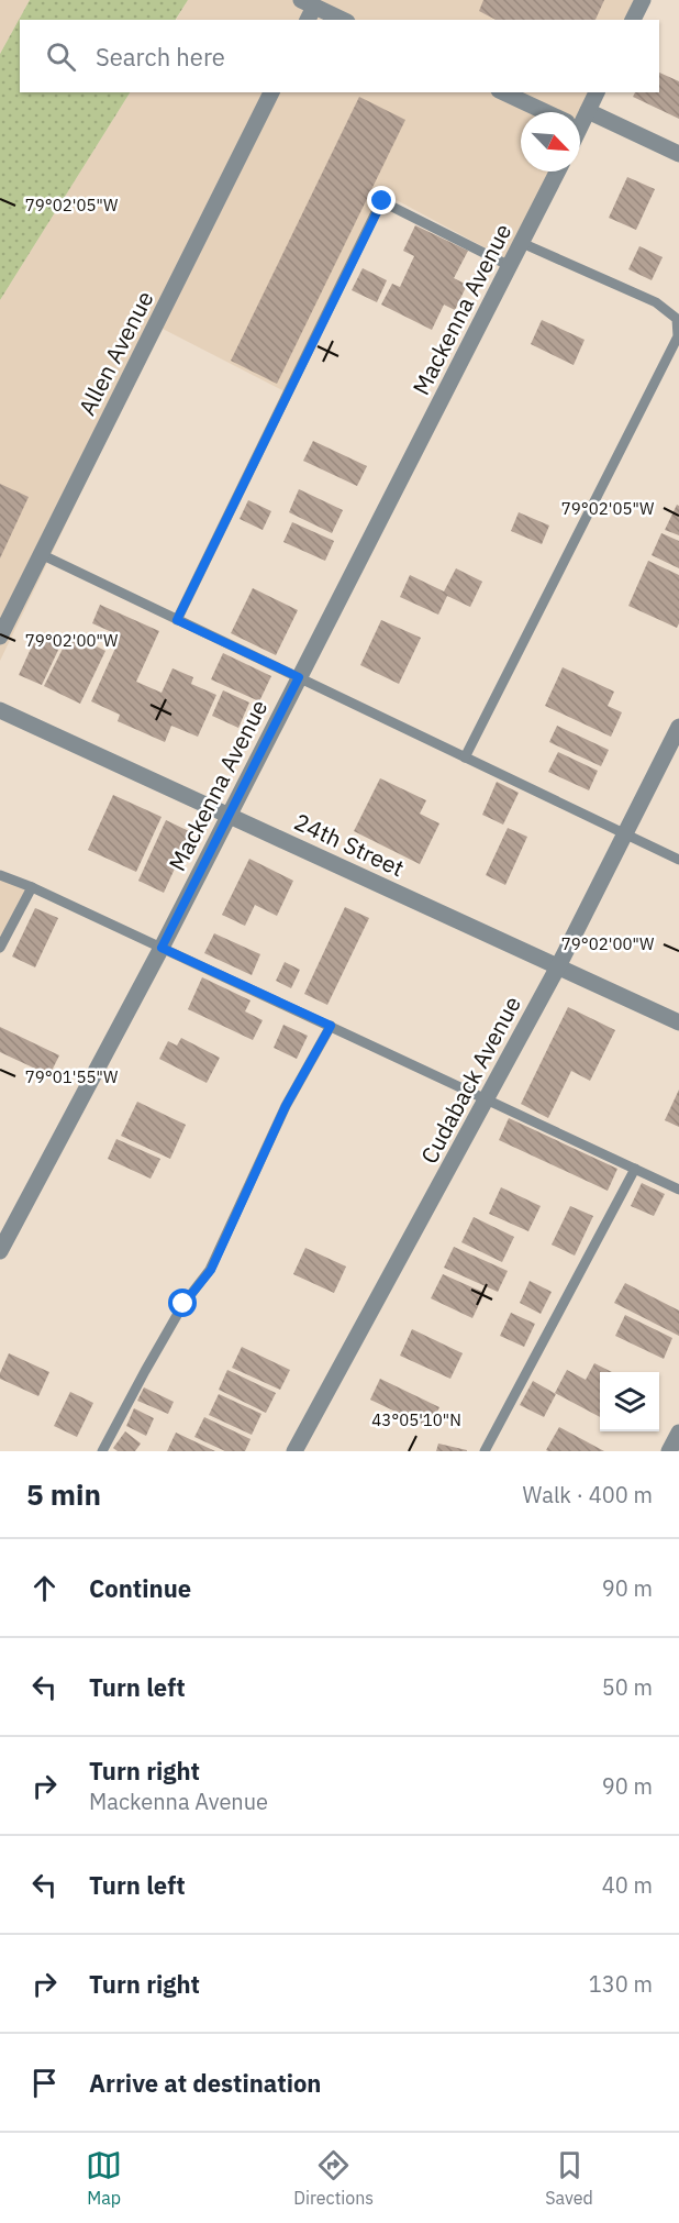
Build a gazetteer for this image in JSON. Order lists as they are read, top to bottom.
{
  "streets": {
    "street": [
      "Mackenna Avenue",
      "Allen Avenue",
      "24th Street",
      "Cudaback Avenue"
    ]
  },
  "crossings": [
    ["Mackenna Avenue", "24th Street"],
    ["24th Street", "Cudaback Avenue"]
  ],
  "north": "bottom right",
  "page": {
    "search": "Search here",
    "heading": ["5 min", "Walk · 400 m"],
    "list": [
      ["Continue", "90 m"],
      ["Turn left", "50 m"],
      ["Turn right", "Mackenna Avenue", "90 m"],
      ["Turn left", "40 m"],
      ["Turn right", "130 m"],
      "Arrive at destination"
    ],
    "nav": ["Map", "Directions", "Saved"]
  },
  "coordinates": [
    "79°02'05\"W",
    "79°02'00\"W",
    "79°01'55\"W",
    "43°05'10\"N"
  ]
}
